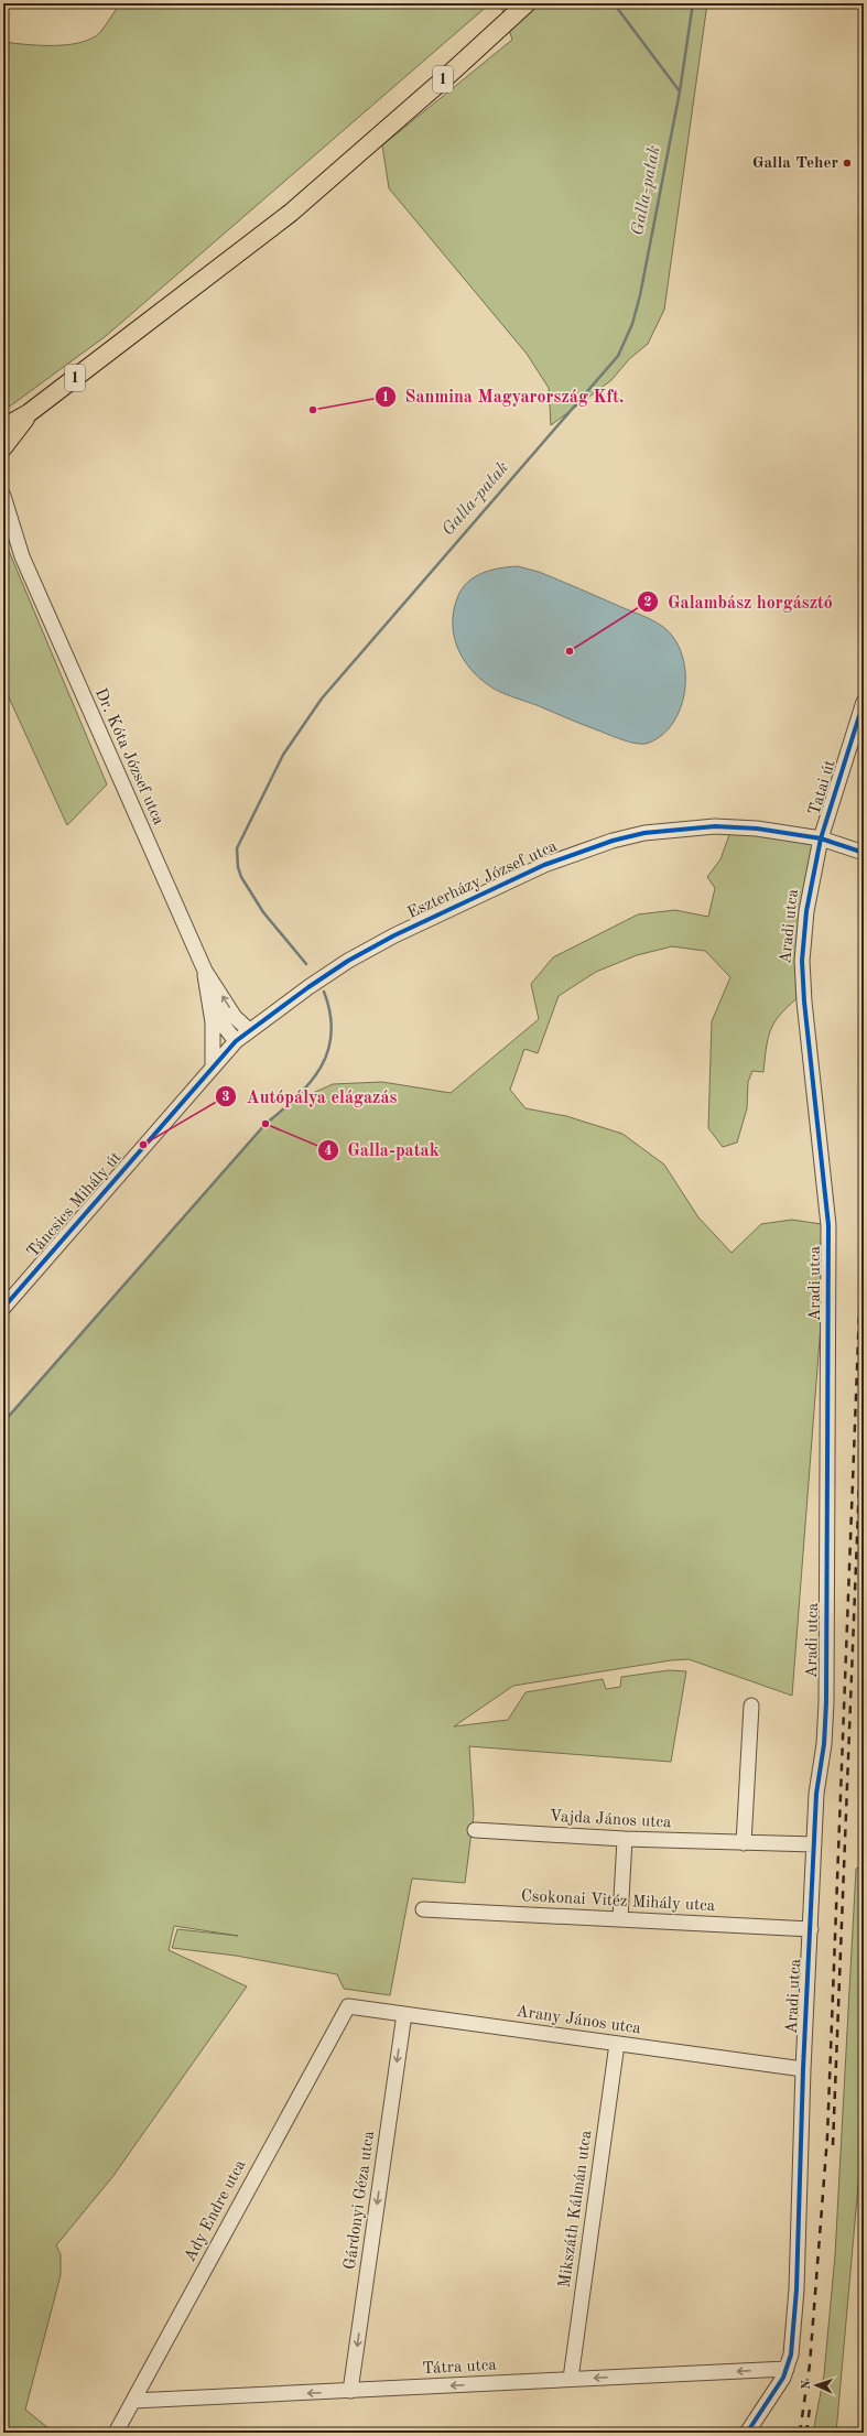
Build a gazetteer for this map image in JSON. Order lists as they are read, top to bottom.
{
  "streets": {
    "main road": ["1"],
    "street": [
      "Dr. Kóta József utca",
      "Tatai út",
      "Eszterházy József utca",
      "Aradi utca",
      "Táncsics Mihály út",
      "Vajda János utca",
      "Csokonai Vitéz Mihály utca",
      "Arany János utca",
      "Gárdonyi Géza utca",
      "Mikszáth Kálmán utca",
      "Ady Endre utca",
      "Tátra utca"
    ]
  },
  "crossings": [
    ["Dr. Kóta József utca", "Eszterházy József utca"],
    ["Dr. Kóta József utca", "Táncsics Mihály út"],
    ["Tatai út", "Eszterházy József utca"],
    ["Tatai út", "Aradi utca"],
    ["Eszterházy József utca", "Aradi utca"],
    ["Eszterházy József utca", "Táncsics Mihály út"],
    ["Aradi utca", "Vajda János utca"],
    ["Aradi utca", "Csokonai Vitéz Mihály utca"],
    ["Aradi utca", "Arany János utca"],
    ["Aradi utca", "Tátra utca"],
    ["Arany János utca", "Gárdonyi Géza utca"],
    ["Arany János utca", "Mikszáth Kálmán utca"],
    ["Arany János utca", "Ady Endre utca"],
    ["Gárdonyi Géza utca", "Tátra utca"],
    ["Mikszáth Kálmán utca", "Tátra utca"],
    ["Ady Endre utca", "Tátra utca"]
  ],
  "one_way": ["Gárdonyi Géza utca", "Tátra utca"],
  "water": ["Galla-patak"],
  "places": [
    "Galla Teher",
    "Sanmina Magyarország Kft.",
    "Galambász horgásztó",
    "Galla-patak",
    "Autópálya elágazás"
  ],
  "north": "left"
}
